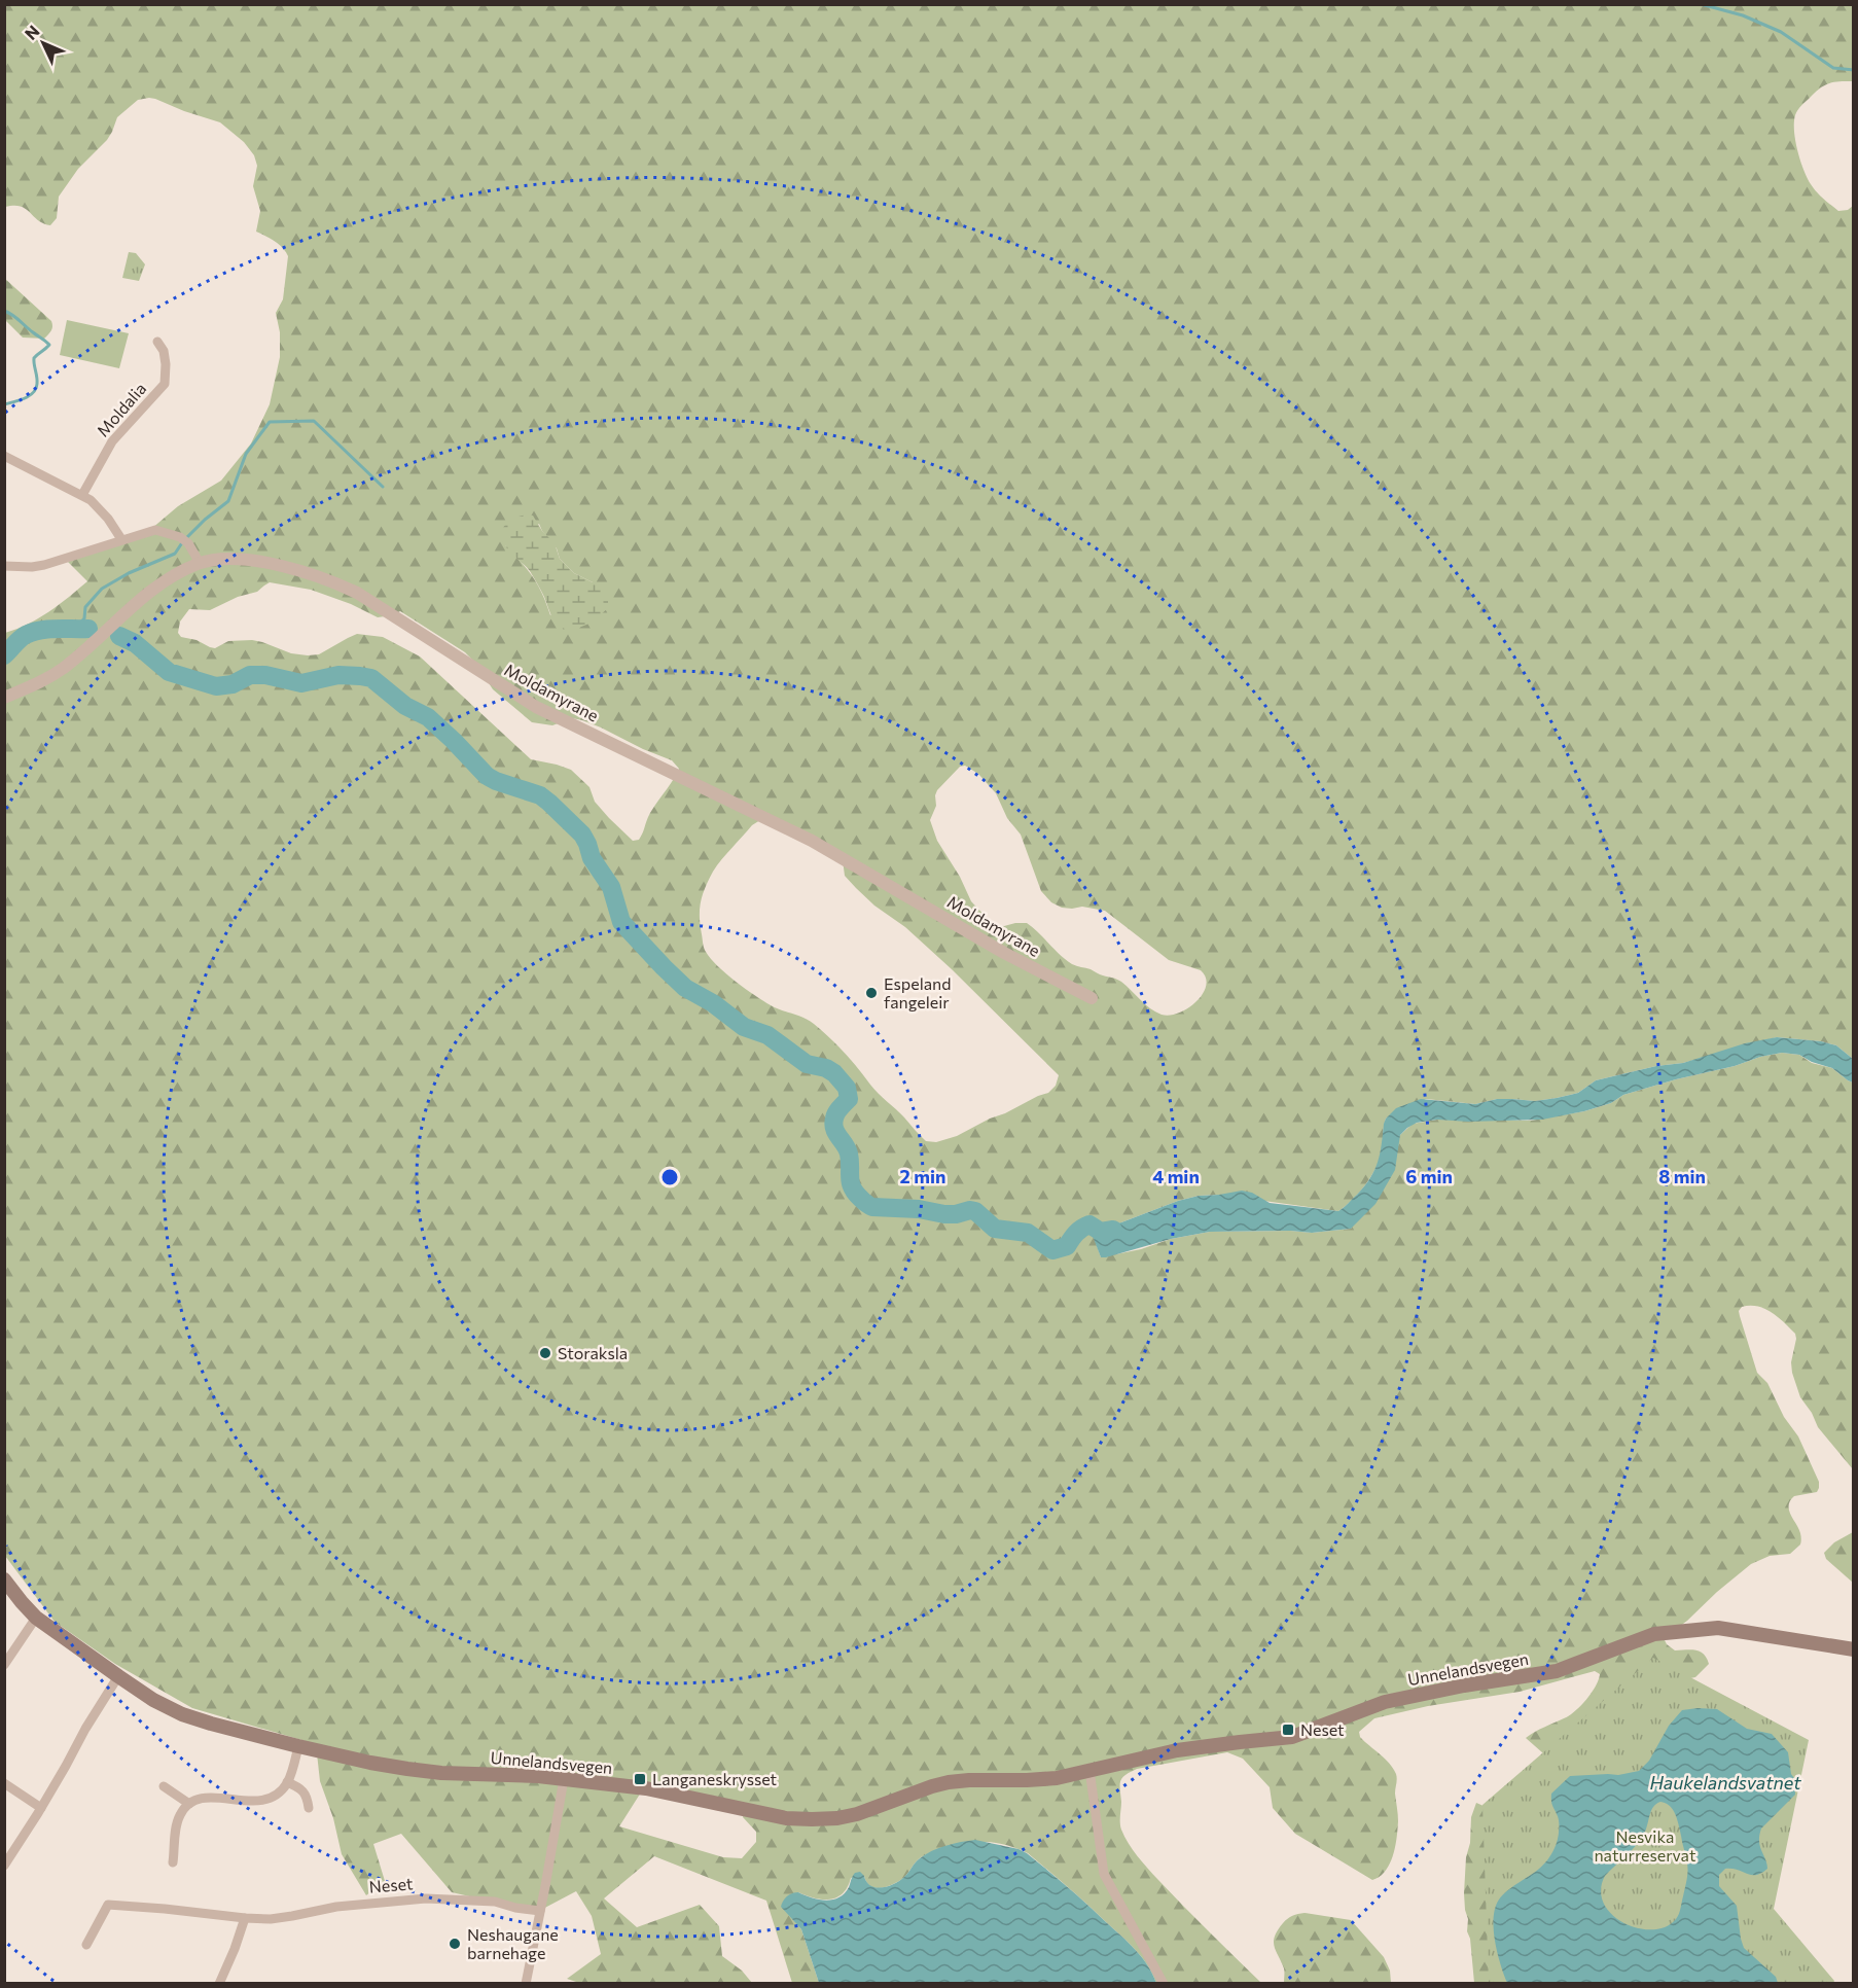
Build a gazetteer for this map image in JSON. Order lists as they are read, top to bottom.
{
  "streets": {
    "main road": ["Unnelandsvegen"],
    "street": ["Moldalia", "Moldamyrane", "Neset"]
  },
  "water": ["Haukelandsvatnet"],
  "parks": ["Nesvika naturreservat"],
  "places": {
    "other": ["Espeland fangeleir", "Storaksla", "Neshaugane barnehage"],
    "transit": ["Neset", "Langaneskrysset"]
  },
  "north": "top left",
  "rings": [
    "2 min",
    "4 min",
    "6 min",
    "8 min"
  ]
}
